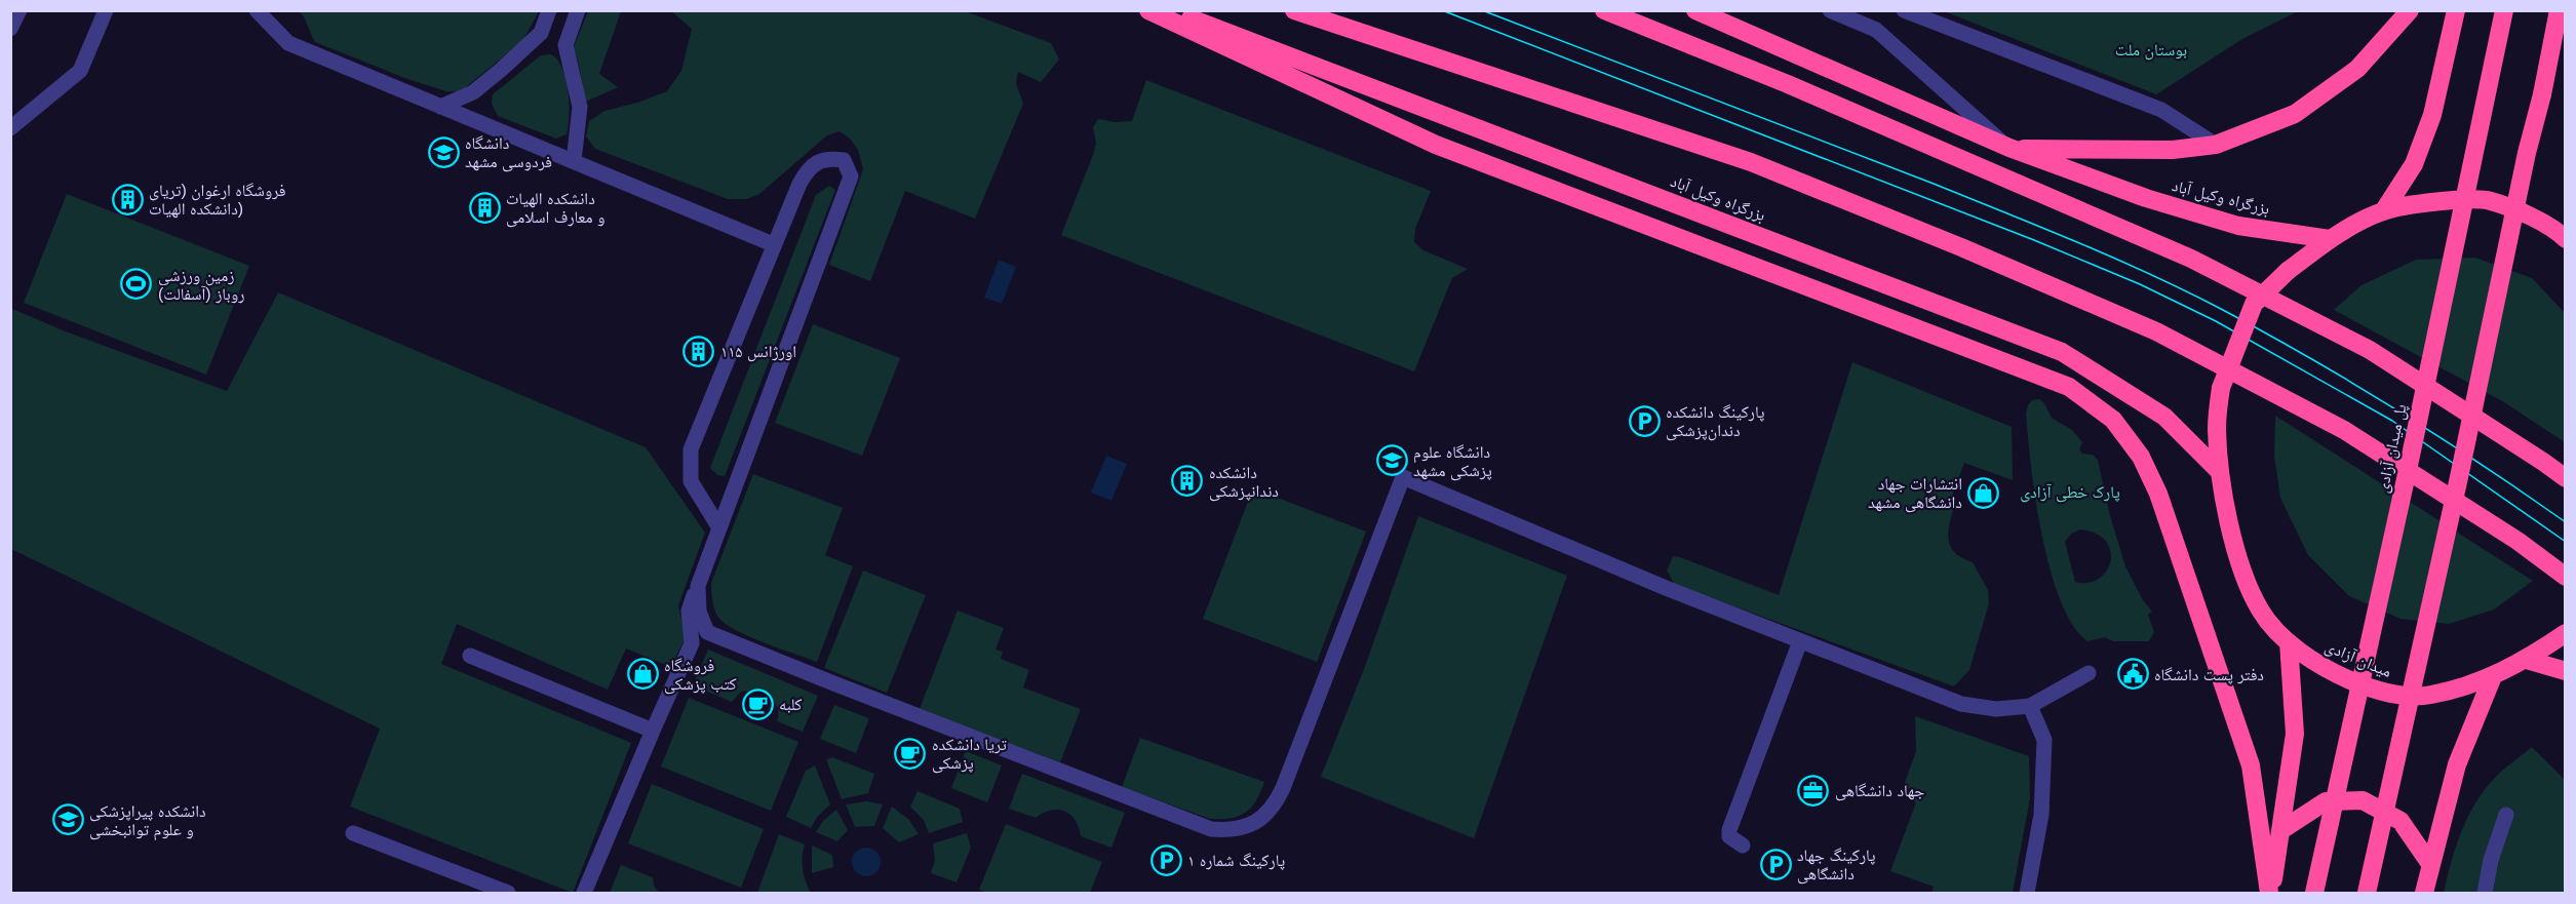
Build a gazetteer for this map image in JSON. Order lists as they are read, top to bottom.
{
  "streets": {
    "highway": ["بزرگراه وکیل آباد", "پل میدان آزادی", "میدان آزادی"]
  },
  "crossings": [
    ["بزرگراه وکیل آباد", "میدان آزادی"]
  ],
  "parks": ["بوستان ملت", "پارک خطی آزادی"],
  "places": {
    "school or university": ["دانشگاه فردوسی مشهد", "دانشگاه علوم پزشکی مشهد", "دانشکده پیراپزشکی و علوم توانبخشی"],
    "building": [
      "فروشگاه ارغوان (تریای دانشکده الهیات)",
      "دانشکده الهیات و معارف اسلامی",
      "اورژانس ۱۱۵",
      "دانشکده دندانپزشکی"
    ],
    "sports": ["زمین ورزشی روباز (آسفالت)"],
    "parking": ["پارکینگ دانشکده دندان‌پزشکی", "پارکینگ شماره ۱", "پارکینگ جهاد دانشگاهی"],
    "shop": ["انتشارات جهاد دانشگاهی مشهد", "فروشگاه کتب پزشکی"],
    "public building": ["دفتر پست دانشگاه"],
    "cafe": ["کلبه", "تریا دانشکده پزشکی"],
    "office": ["جهاد دانشگاهی"]
  }
}
